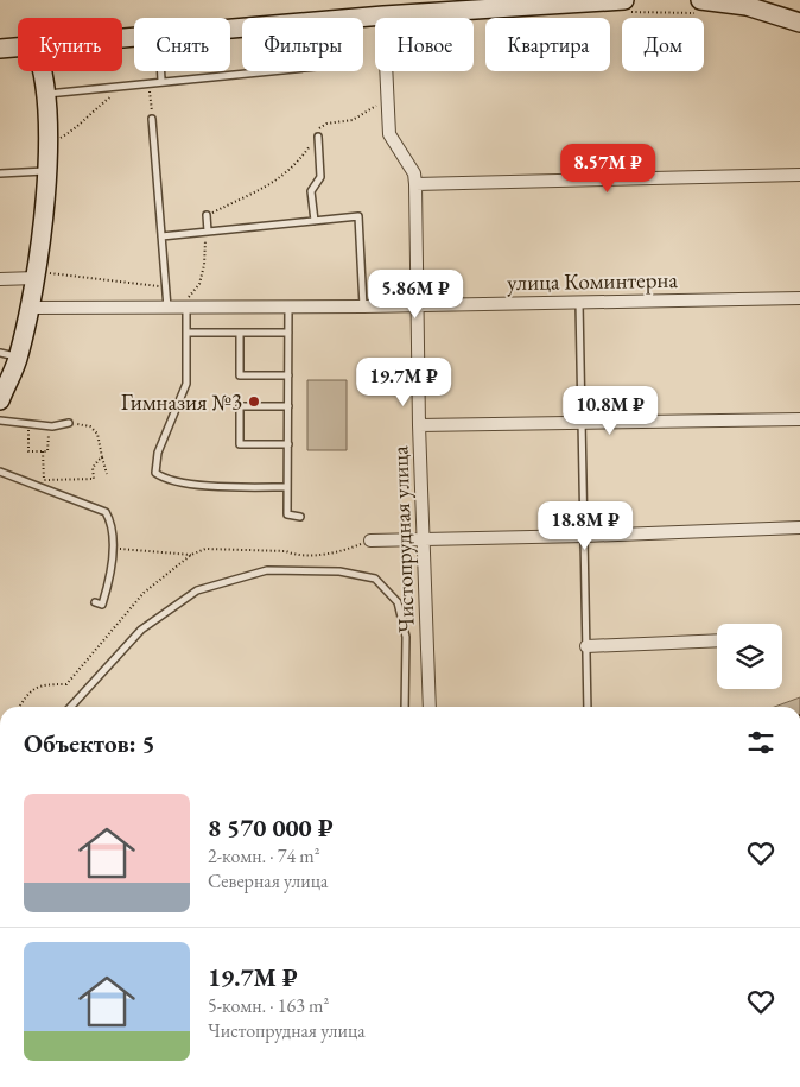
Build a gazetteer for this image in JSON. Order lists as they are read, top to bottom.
{
  "streets": {
    "street": ["улица Коминтерна", "Чистопрудная улица"]
  },
  "crossings": [
    ["улица Коминтерна", "Чистопрудная улица"]
  ],
  "places": ["Гимназия №3"],
  "page": {
    "chip": [
      "Купить",
      "Снять",
      "Фильтры",
      "Новое",
      "Квартира",
      "Дом"
    ],
    "price": [
      "8.57M ₽",
      "5.86M ₽",
      "19.7M ₽",
      "10.8M ₽",
      "18.8M ₽"
    ],
    "heading": "Объектов: 5",
    "list": [
      {
        "name": "8 570 000 ₽",
        "note": "2-комн. · 74 m² · Северная улица"
      },
      {
        "name": "19.7M ₽",
        "note": "5-комн. · 163 m² · Чистопрудная улица"
      }
    ]
  }
}
